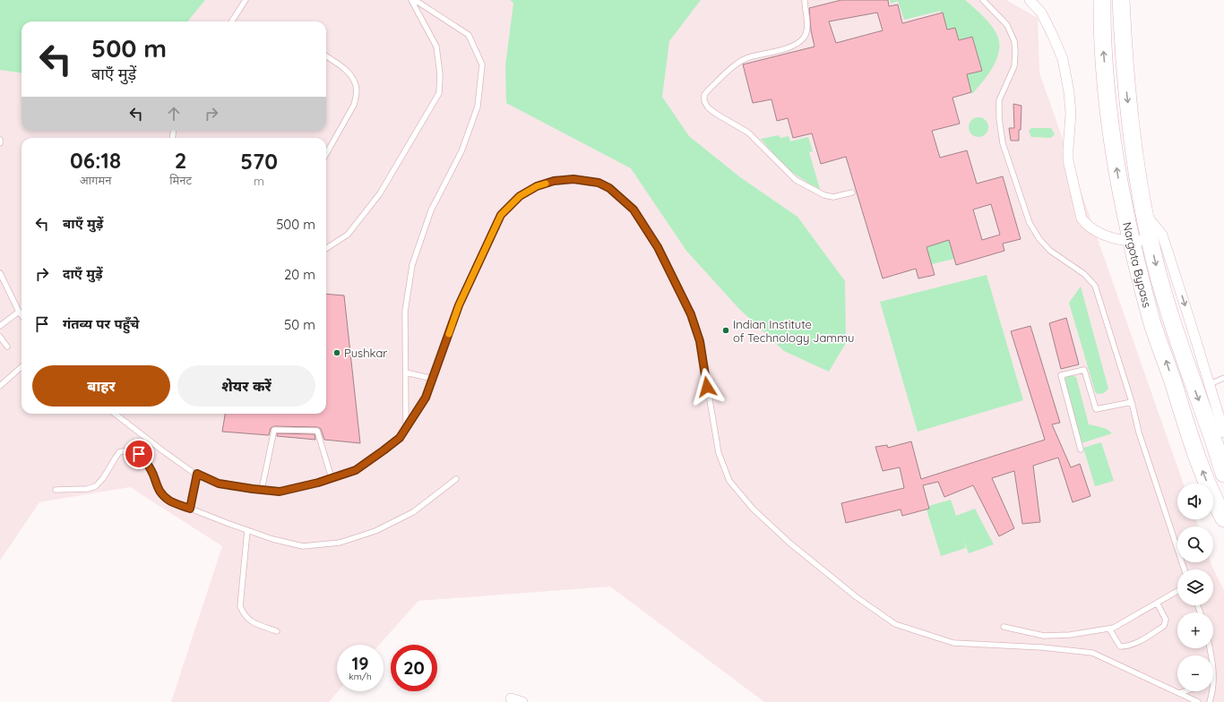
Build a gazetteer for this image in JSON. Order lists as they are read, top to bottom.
{
  "streets": {
    "highway": ["Nargota Bypass"]
  },
  "places": ["Indian Institute of Technology Jammu", "Pushkar"],
  "page": {
    "turn": ["500 m", "बाएँ मुड़ें"],
    "eta": [
      "06:18",
      "आगमन",
      "2",
      "मिनट",
      "570",
      "m"
    ],
    "list": [
      {
        "name": "बाएँ मुड़ें",
        "value": "500 m"
      },
      {
        "name": "दाएँ मुड़ें",
        "value": "20 m"
      },
      {
        "name": "गंतव्य पर पहुँचे",
        "value": "50 m"
      }
    ],
    "buttons": ["बाहर", "शेयर करें"],
    "map_buttons": ["+", "−"],
    "speed": "19 km/h",
    "limit": "20"
  }
}
